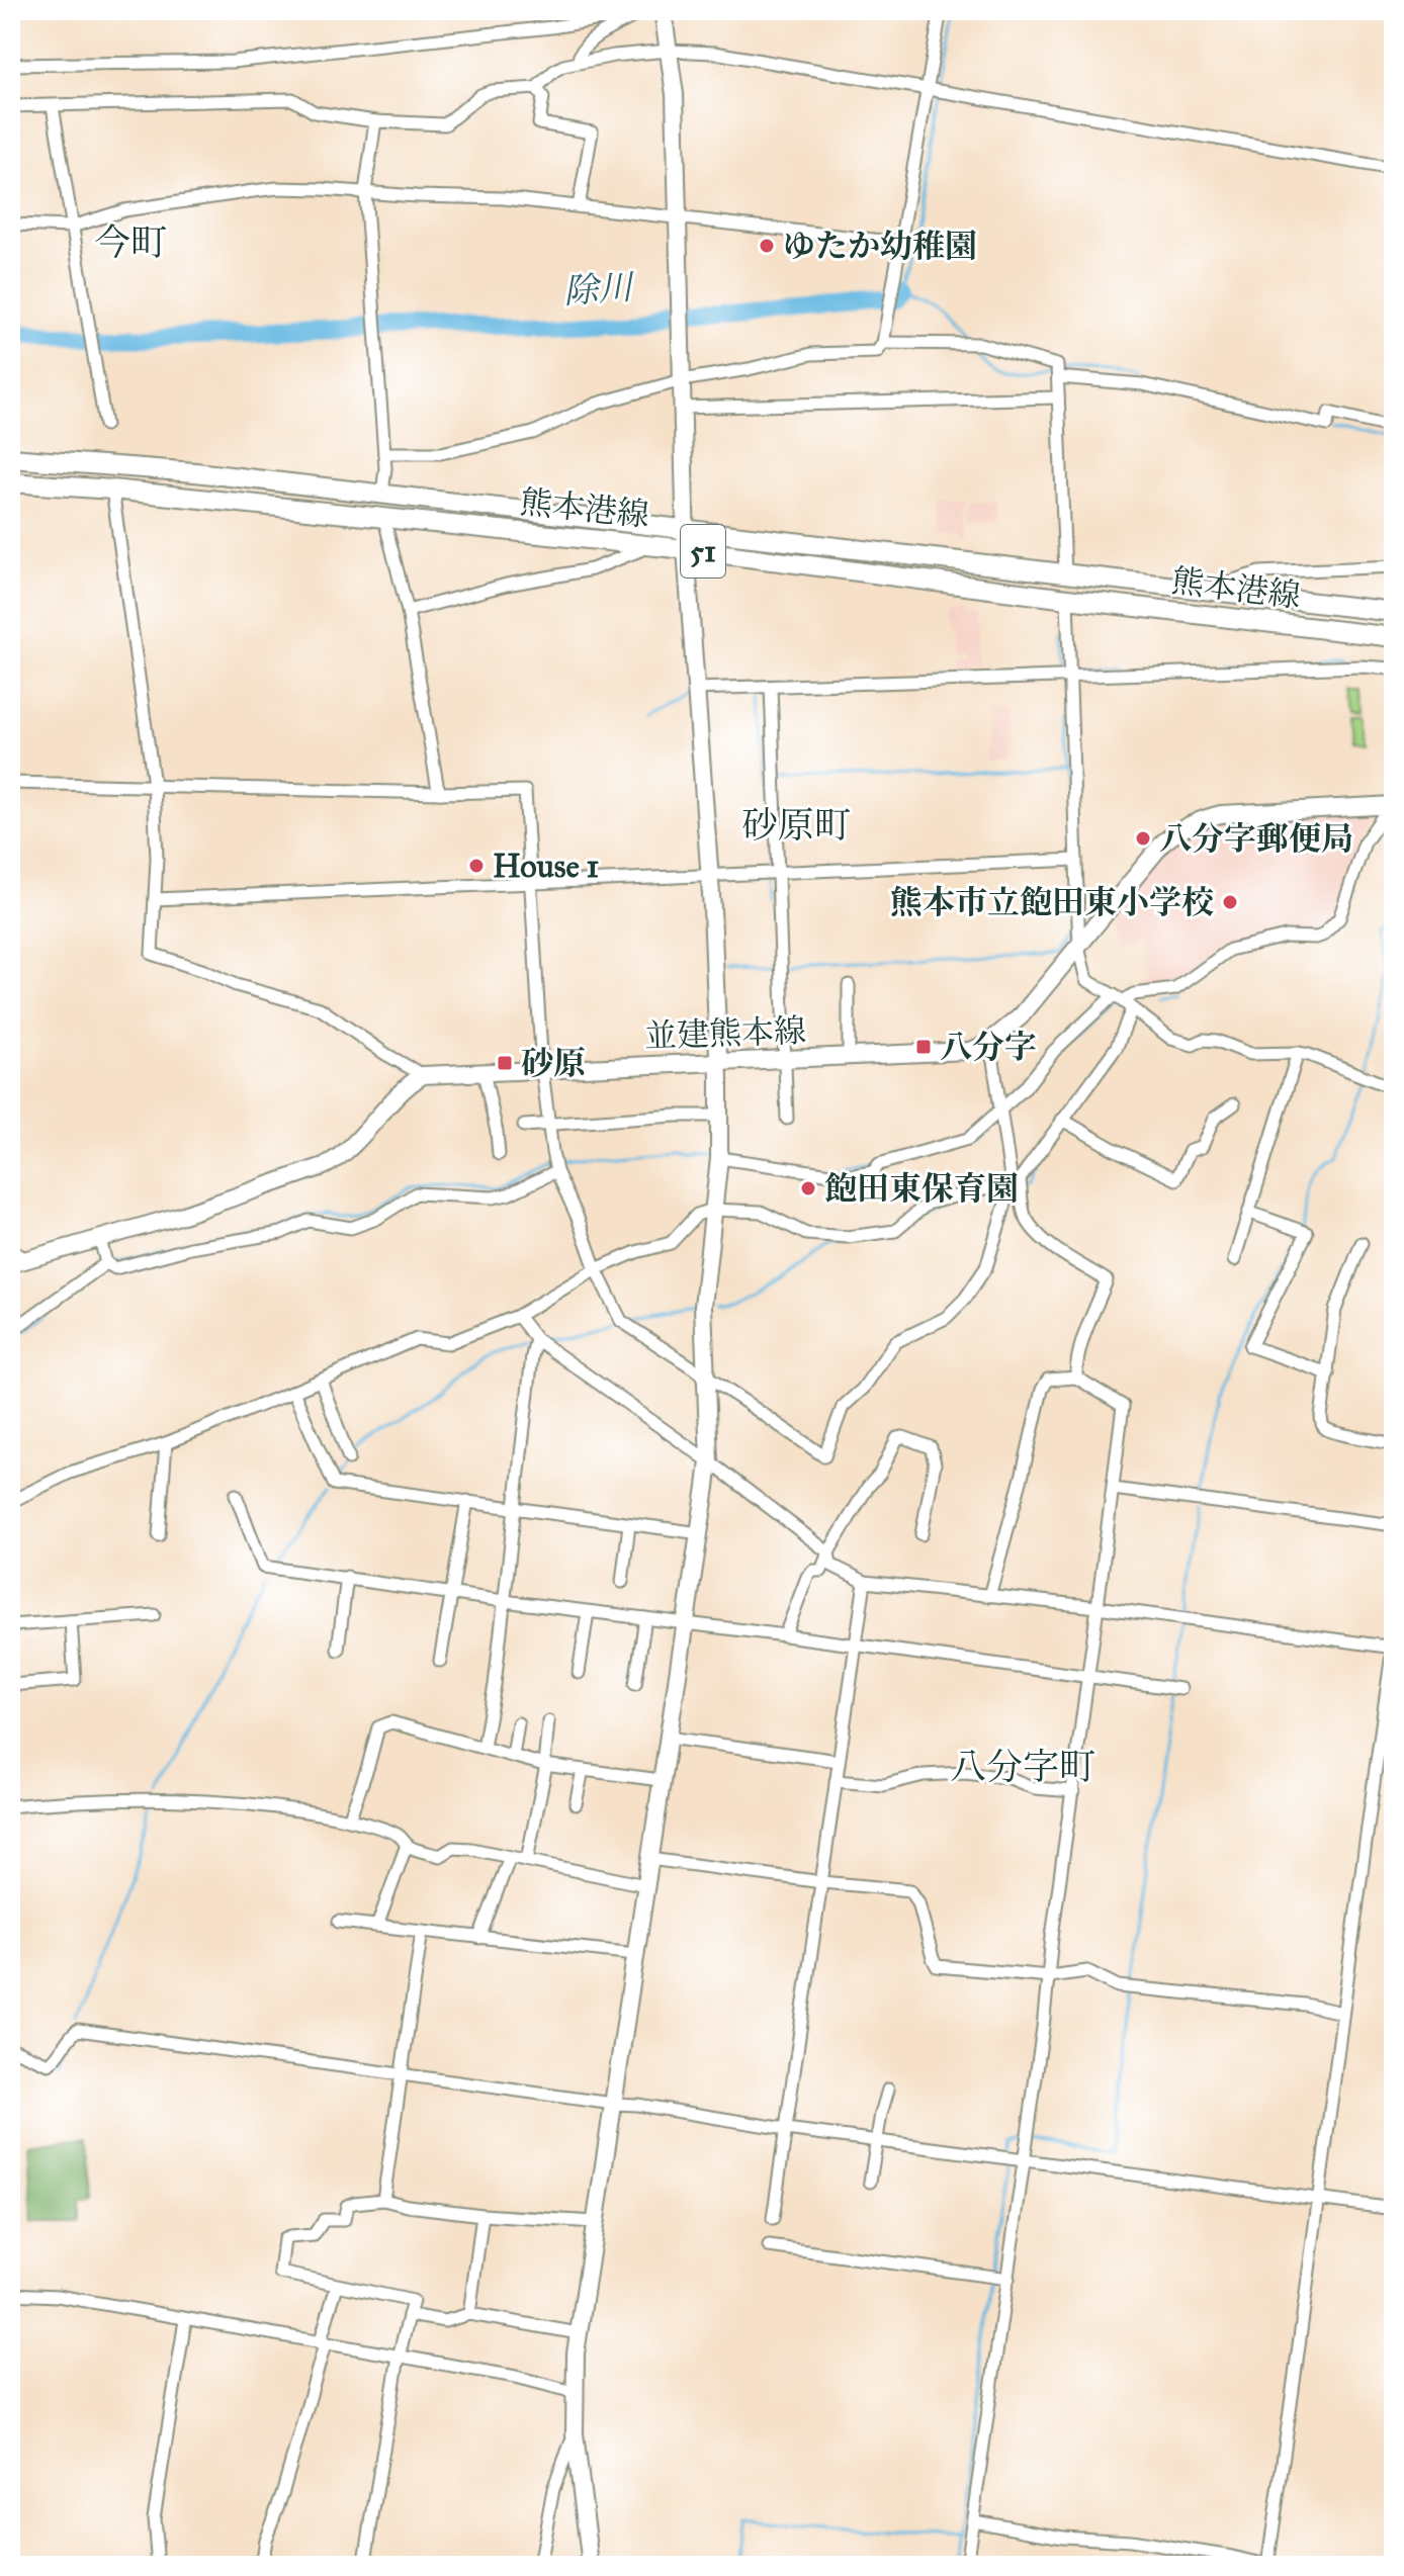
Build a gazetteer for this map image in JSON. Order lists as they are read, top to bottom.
{
  "streets": {
    "main road": ["熊本港線", "51"],
    "street": ["並建熊本線"]
  },
  "districts": ["今町", "砂原町", "八分字町"],
  "water": ["除川"],
  "places": {
    "other": [
      "ゆたか幼稚園",
      "八分字郵便局",
      "House 1",
      "熊本市立飽田東小学校",
      "飽田東保育園"
    ],
    "transit": ["八分字", "砂原"]
  }
}
